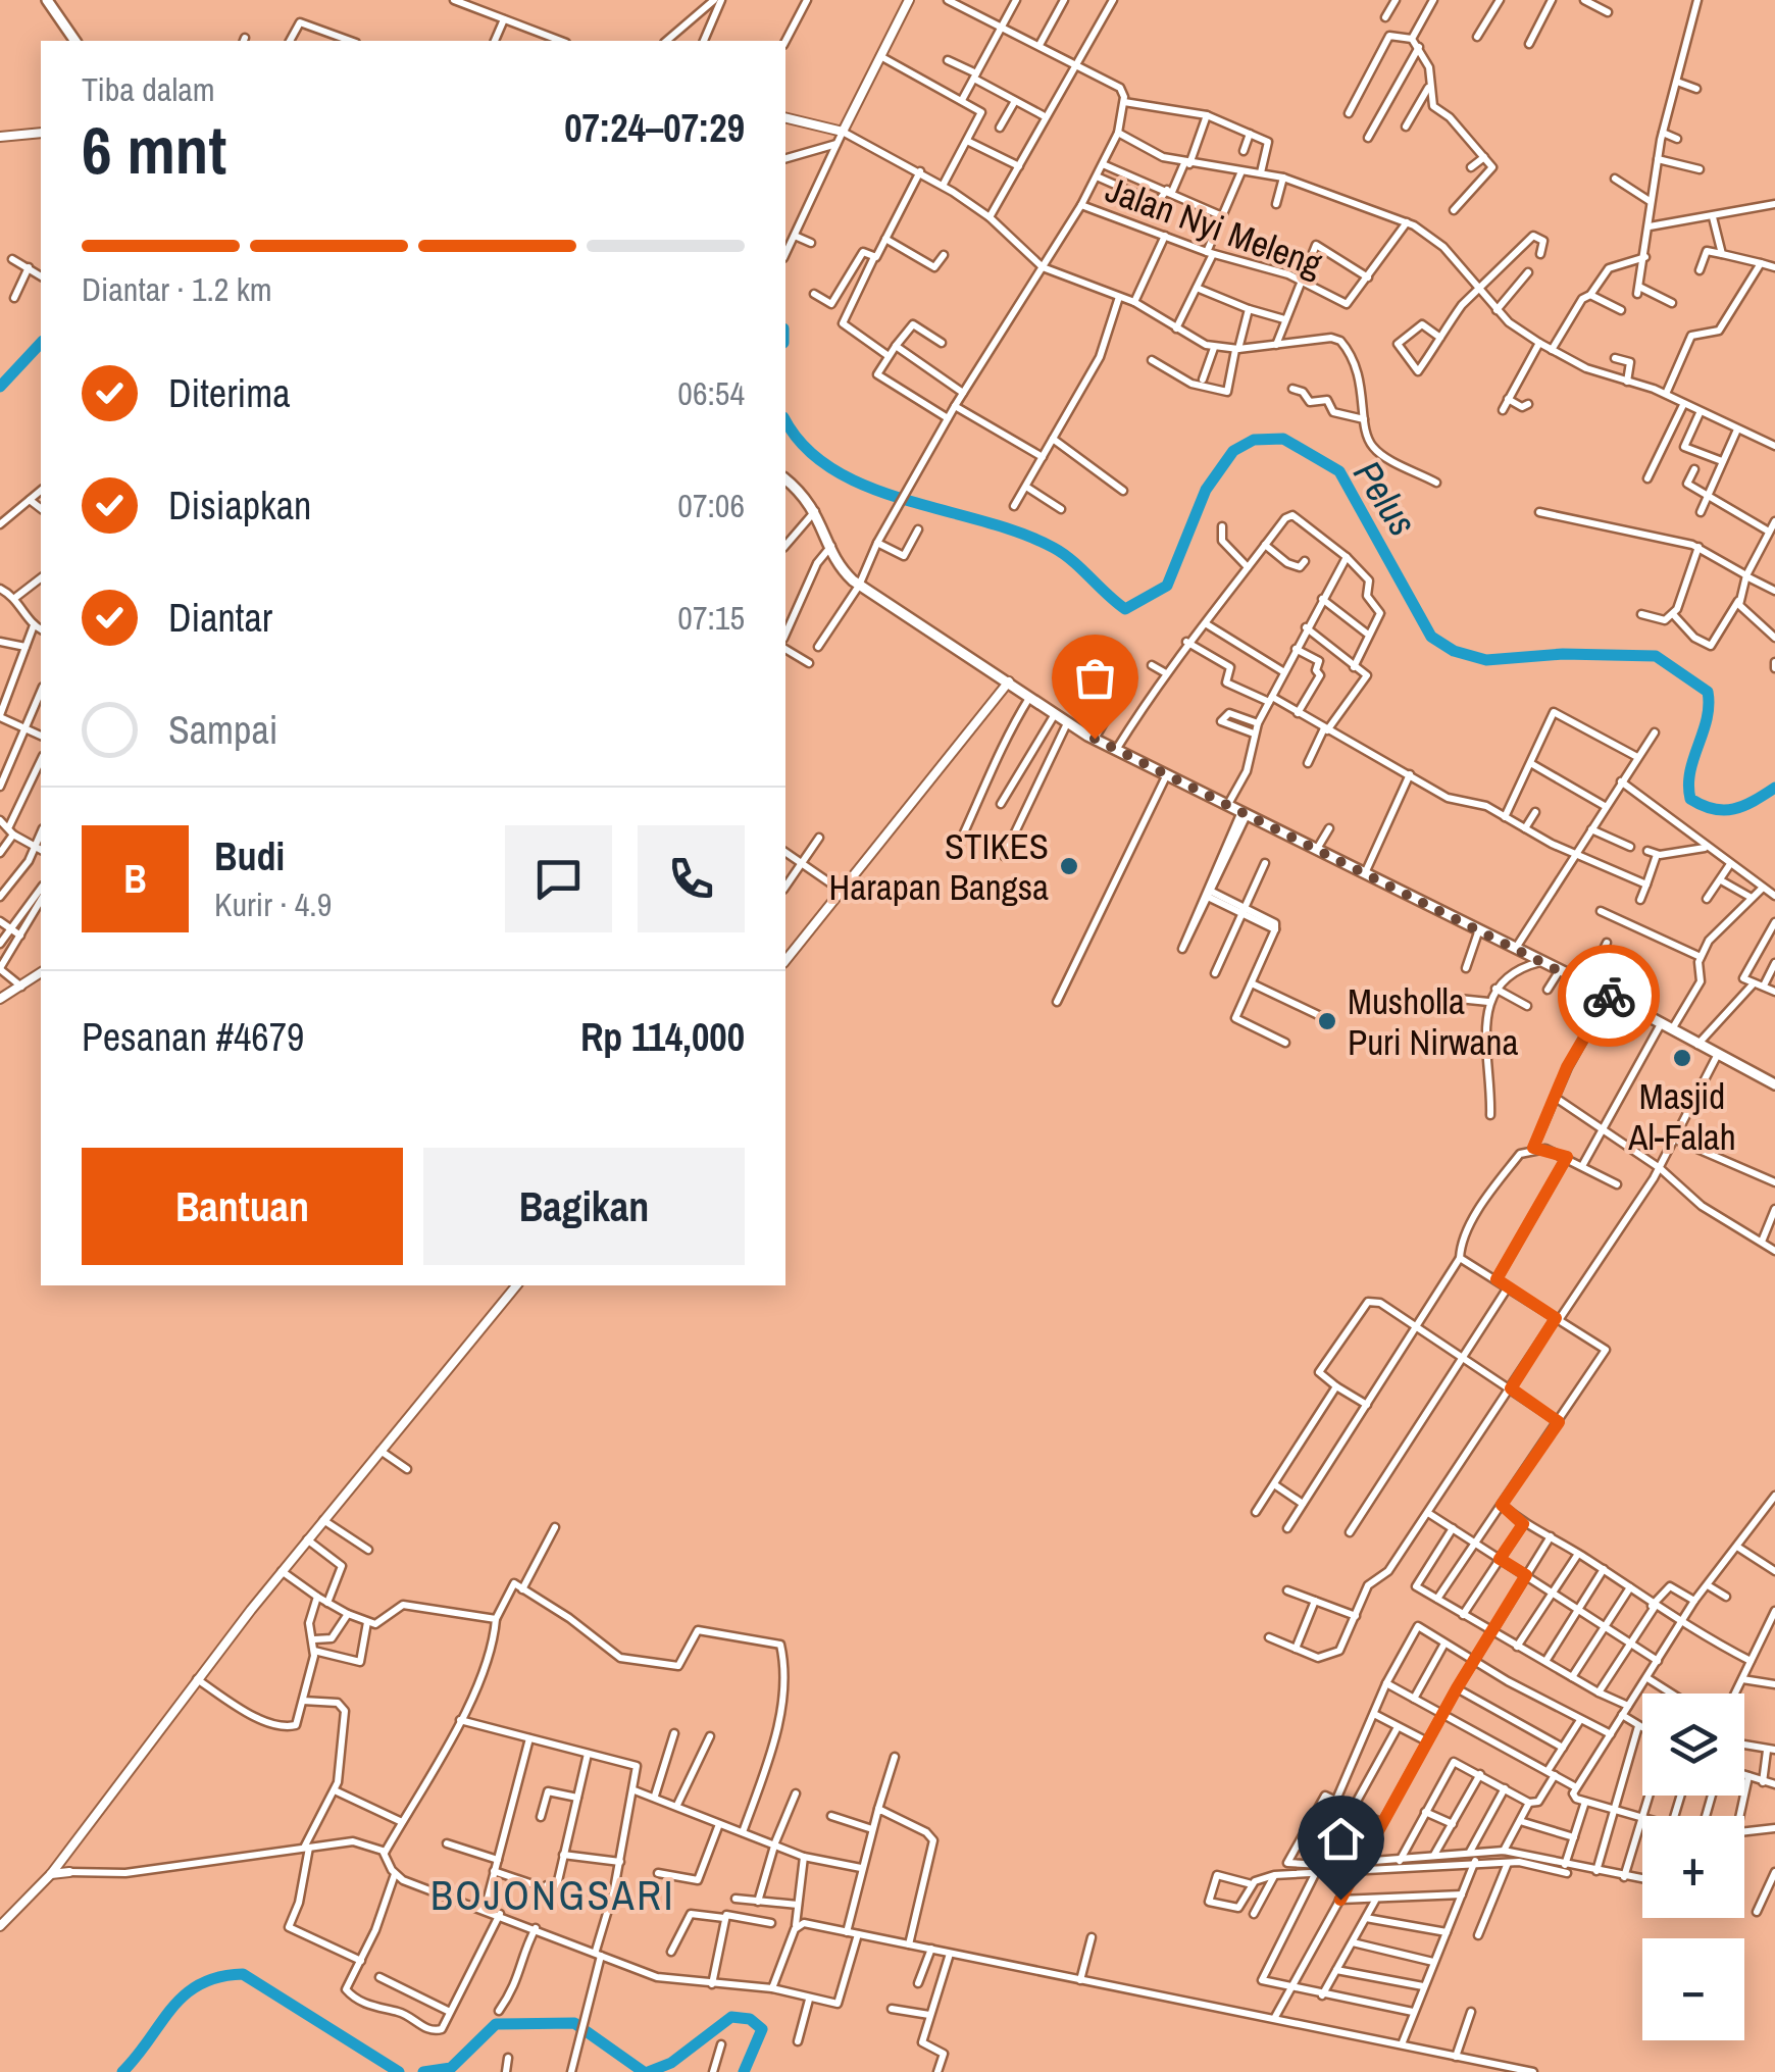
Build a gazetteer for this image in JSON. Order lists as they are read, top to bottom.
{
  "streets": {
    "street": ["Jalan Nyi Meleng"]
  },
  "districts": ["BOJONGSARI"],
  "water": ["Pelus"],
  "places": ["STIKES Harapan Bangsa", "Musholla Puri Nirwana", "Masjid Al-Falah"],
  "page": {
    "heading": ["6 mnt", "Tiba dalam", "07:24–07:29"],
    "panel": [
      "Budi",
      "Kurir · 4.9",
      "Pesanan #4679",
      "Rp 114,000"
    ],
    "bar": "Diantar · 1.2 km",
    "list": [
      ["Diterima", "06:54"],
      ["Disiapkan", "07:06"],
      ["Diantar", "07:15"],
      "Sampai"
    ],
    "round": "B",
    "buttons": ["Bantuan", "Bagikan"],
    "map_buttons": ["+", "−"]
  }
}
